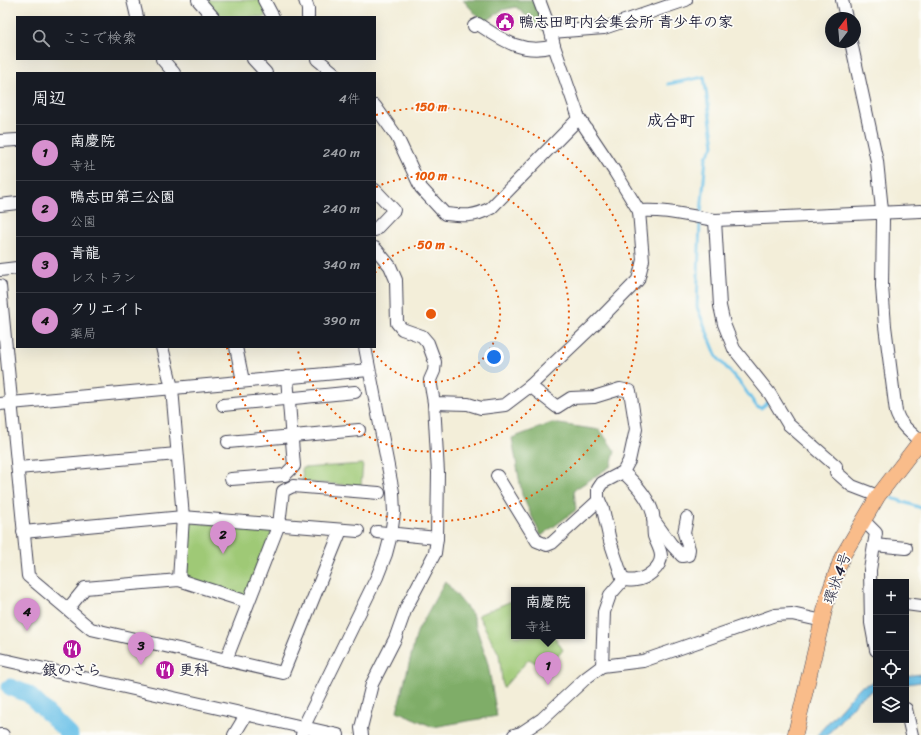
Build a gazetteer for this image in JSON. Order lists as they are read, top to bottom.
{
  "streets": {
    "main road": ["環状4号"]
  },
  "districts": ["成合町"],
  "places": {
    "public building": ["鴨志田町内会集会所 青少年の家"],
    "restaurant": ["銀のさら", "更科"]
  },
  "north": "top",
  "page": {
    "search": "ここで検索",
    "heading": ["周辺", "4件"],
    "list": [
      {
        "mark": "1",
        "name": "南慶院",
        "note": "寺社",
        "value": "240 m"
      },
      {
        "mark": "2",
        "name": "鴨志田第三公園",
        "note": "公園",
        "value": "240 m"
      },
      {
        "mark": "3",
        "name": "青龍",
        "note": "レストラン",
        "value": "340 m"
      },
      {
        "mark": "4",
        "name": "クリエイト",
        "note": "薬局",
        "value": "390 m"
      }
    ],
    "pins": [
      "2",
      "4",
      "3",
      "1"
    ],
    "map_buttons": ["+", "−"],
    "popup": ["南慶院", "寺社"]
  },
  "rings": ["150 m", "100 m", "50 m"]
}
